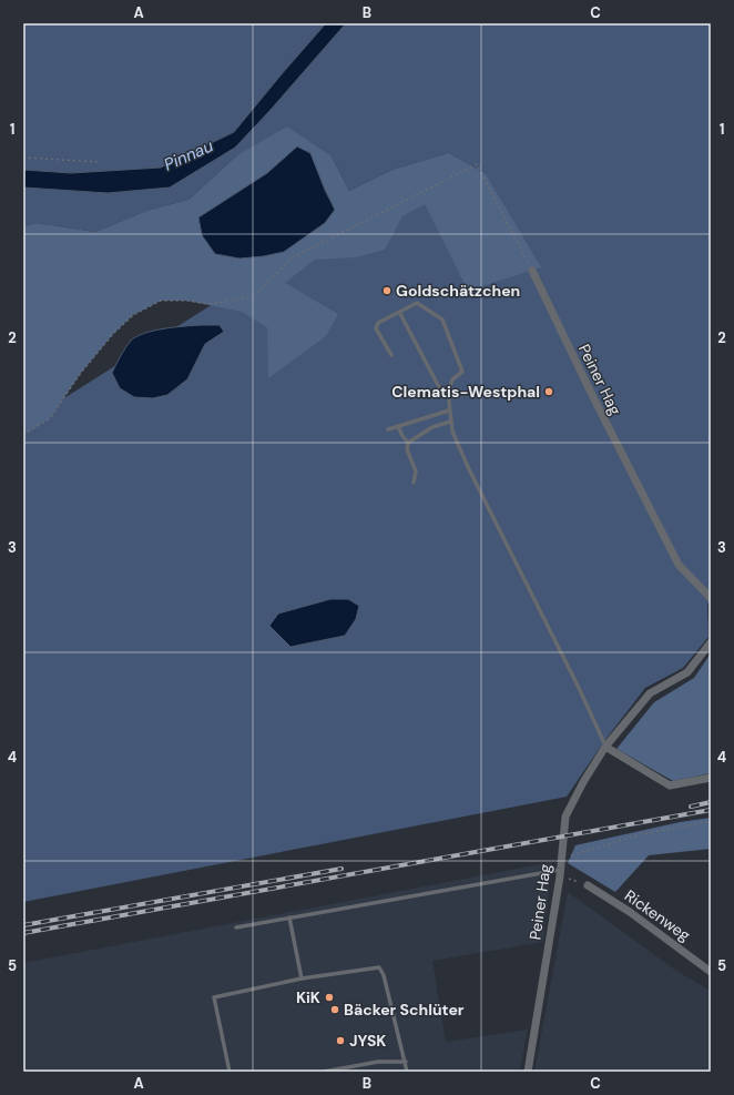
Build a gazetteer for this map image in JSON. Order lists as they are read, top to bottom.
{
  "streets": {
    "street": ["Peiner Hag", "Rickenweg"]
  },
  "water": ["Pinnau"],
  "places": [
    "Goldschätzchen",
    "Clematis-Westphal",
    "KiK",
    "Bäcker Schlüter",
    "JYSK"
  ],
  "grid": {
    "columns": ["A", "B", "C"],
    "rows": [
      "1",
      "2",
      "3",
      "4",
      "5"
    ]
  }
}
